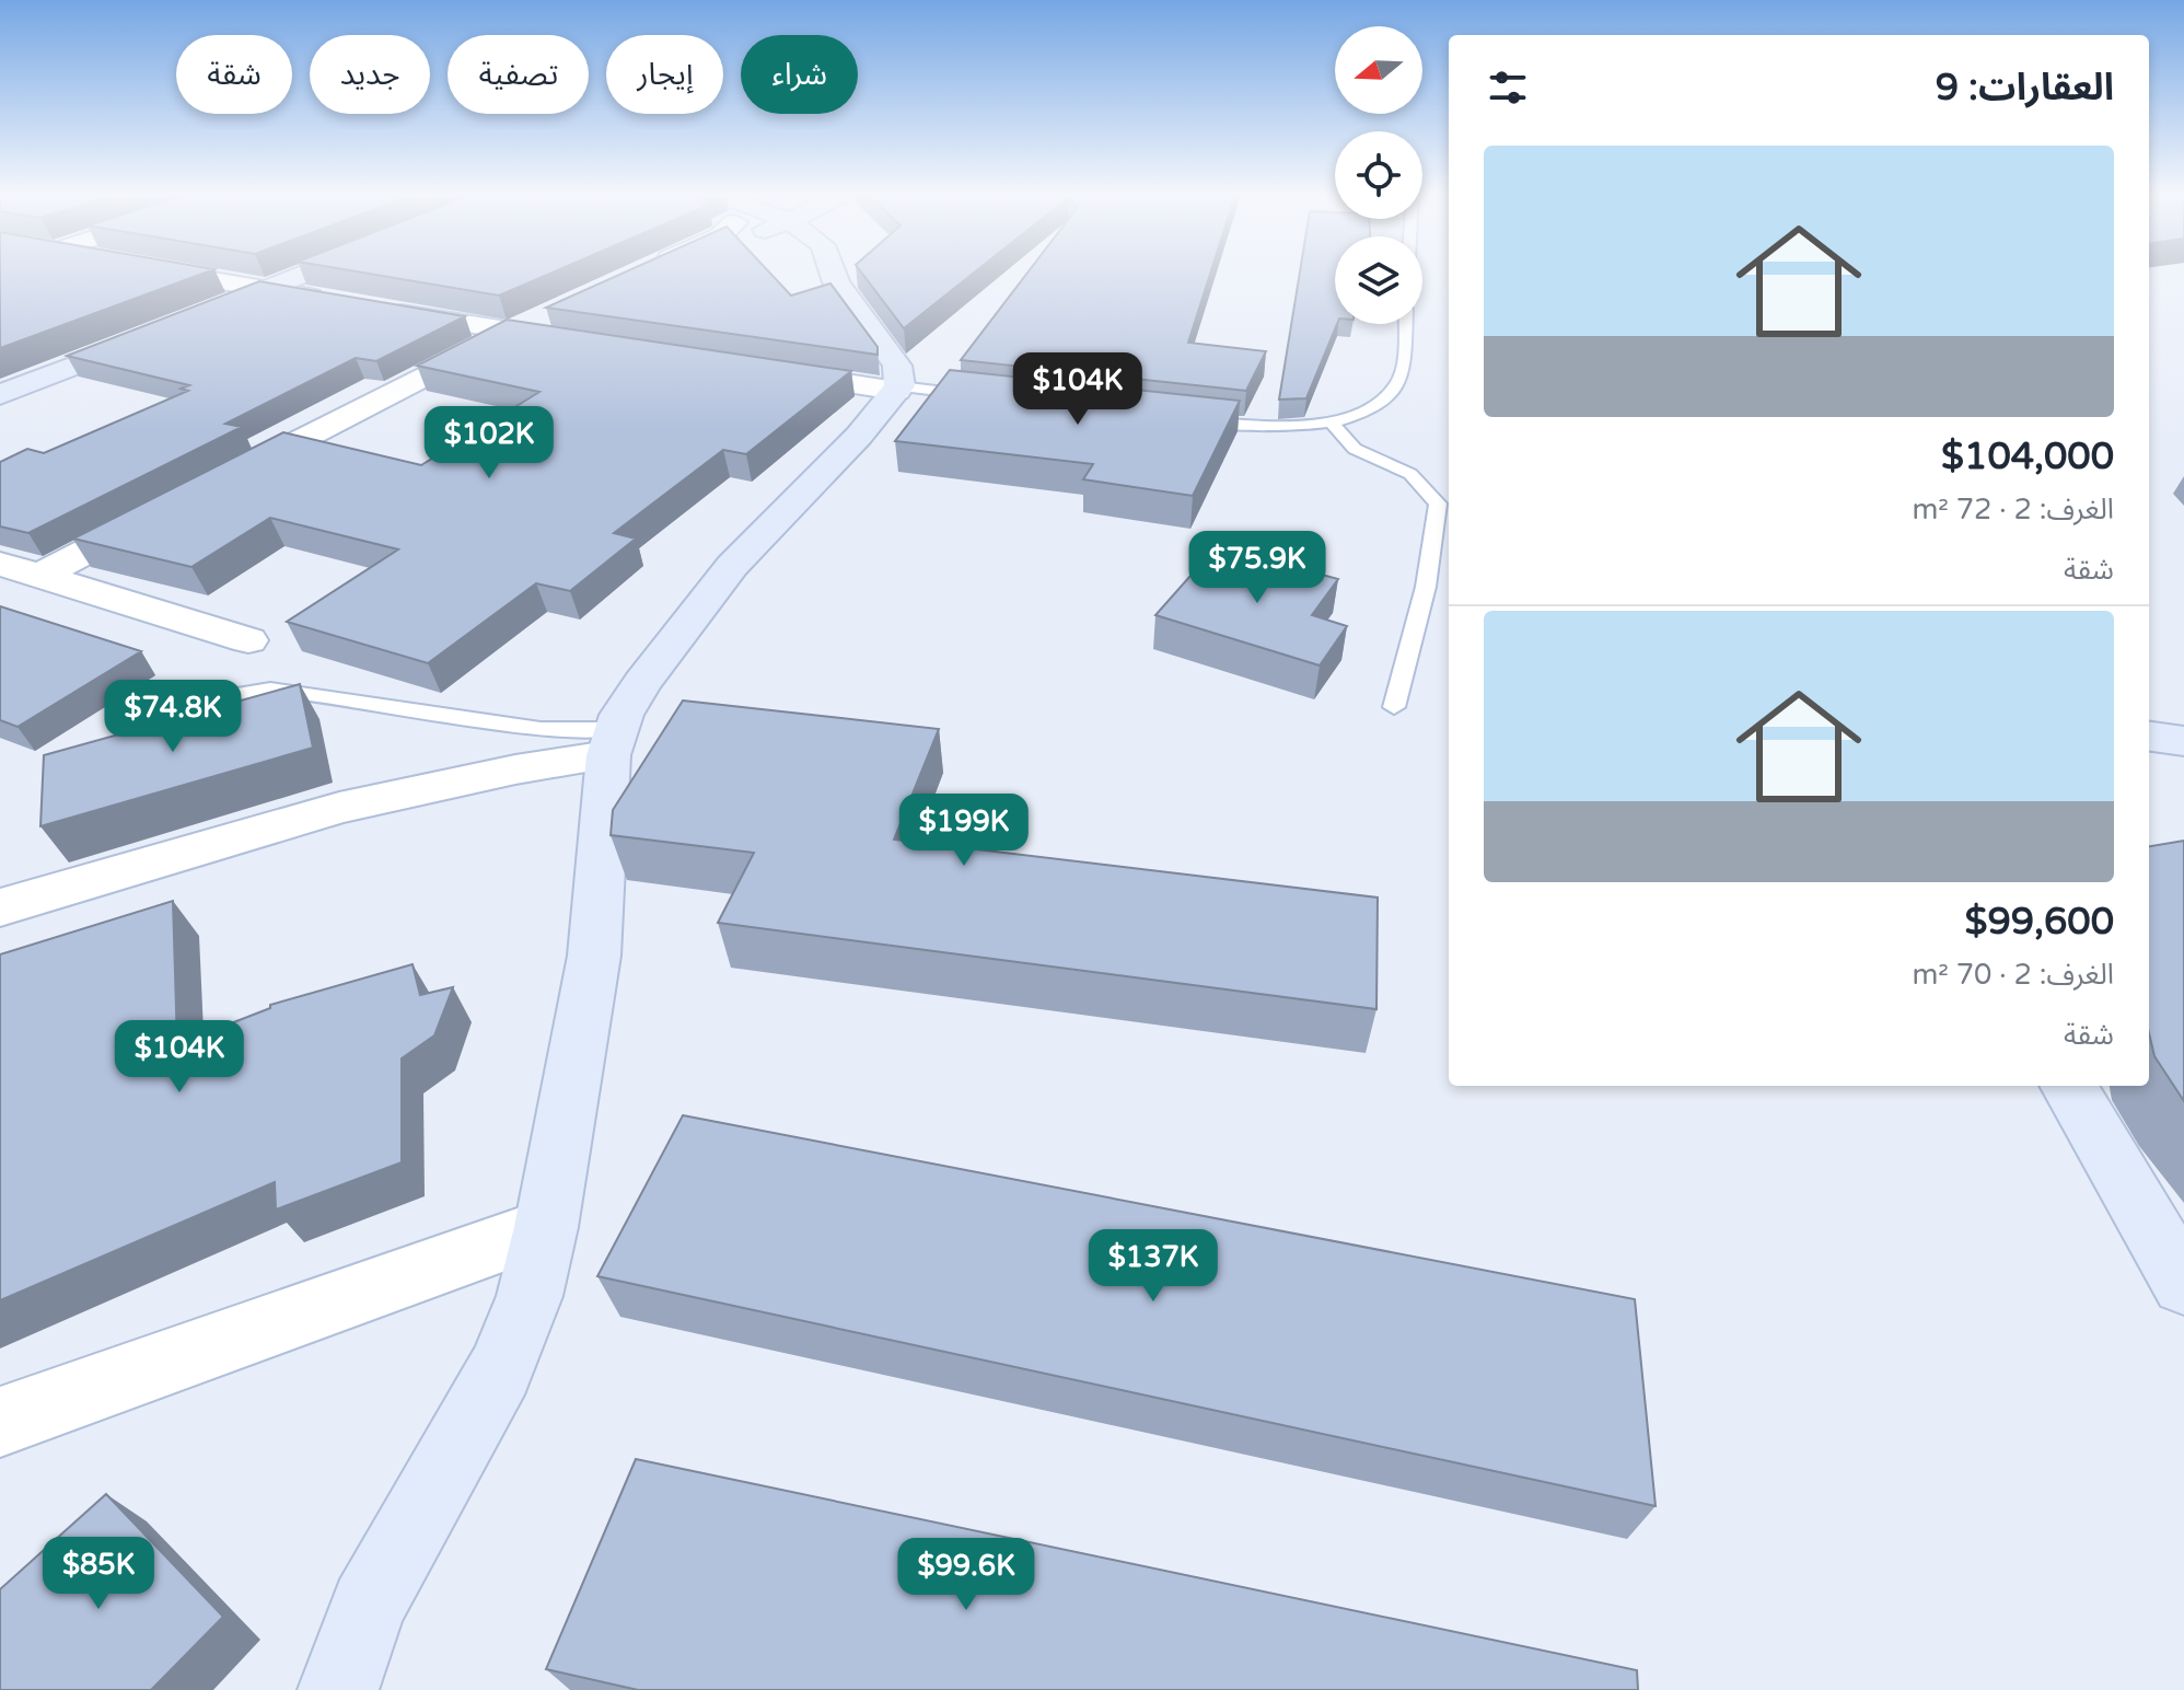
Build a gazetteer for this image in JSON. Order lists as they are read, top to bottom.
{
  "north": "left",
  "page": {
    "chip": [
      "شراء",
      "إيجار",
      "تصفية",
      "جديد",
      "شقة"
    ],
    "heading": "العقارات: 9",
    "list": [
      {
        "name": "$104,000",
        "note": "الغرف: 2 · 72 m² · شقة"
      },
      {
        "name": "$99,600",
        "note": "الغرف: 2 · 70 m² · شقة"
      }
    ],
    "price": [
      "$104K",
      "$102K",
      "$75.9K",
      "$74.8K",
      "$199K",
      "$104K",
      "$137K",
      "$85K",
      "$99.6K"
    ]
  }
}
